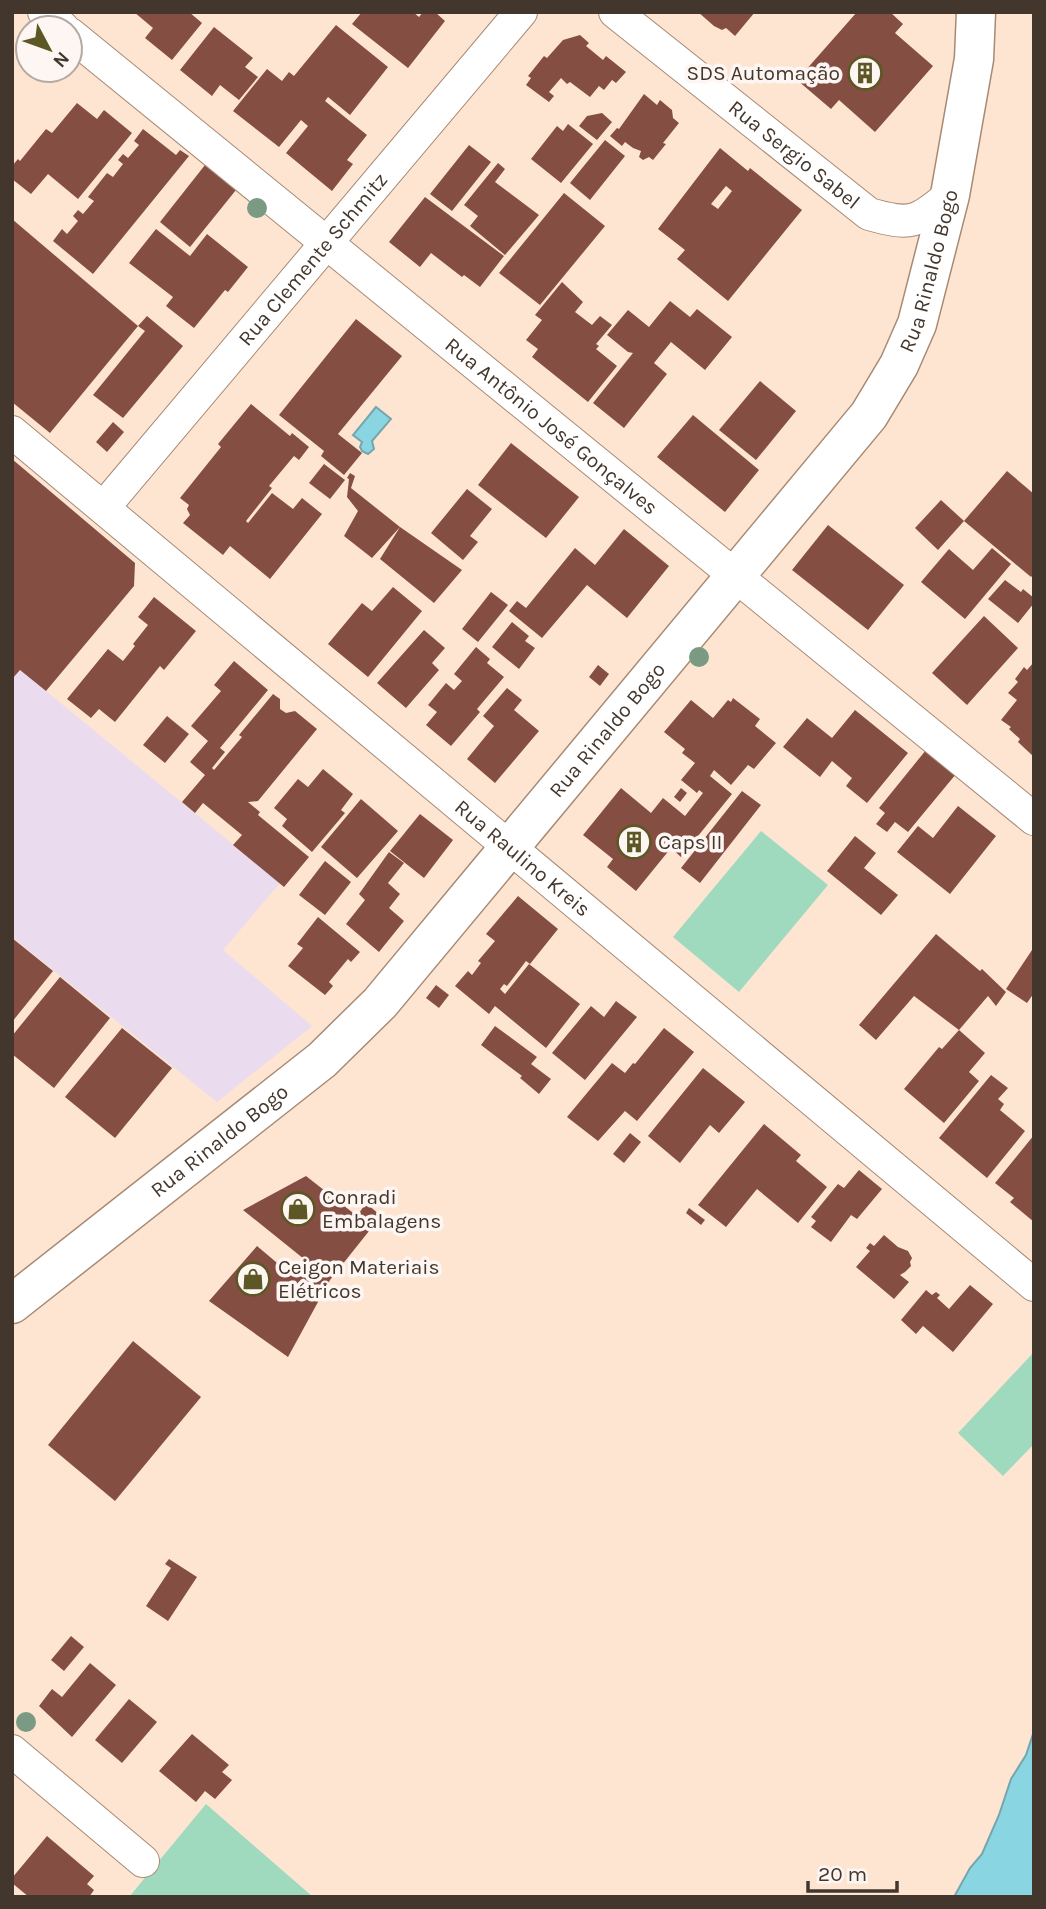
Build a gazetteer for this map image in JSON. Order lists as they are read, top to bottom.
{
  "streets": {
    "main road": ["Rua Rinaldo Bogo"],
    "street": [
      "Rua Sergio Sabel",
      "Rua Clemente Schmitz",
      "Rua Antônio José Gonçalves",
      "Rua Raulino Kreis"
    ]
  },
  "crossings": [
    ["Rua Sergio Sabel", "Rua Rinaldo Bogo"],
    ["Rua Clemente Schmitz", "Rua Antônio José Gonçalves"],
    ["Rua Clemente Schmitz", "Rua Raulino Kreis"],
    ["Rua Rinaldo Bogo", "Rua Antônio José Gonçalves"],
    ["Rua Rinaldo Bogo", "Rua Raulino Kreis"]
  ],
  "places": {
    "building": ["SDS Automação", "Caps II"],
    "shop": ["Conradi Embalagens", "Ceigon Materiais Elétricos"]
  },
  "scale_bar": "20 m",
  "north": "bottom right"
}
